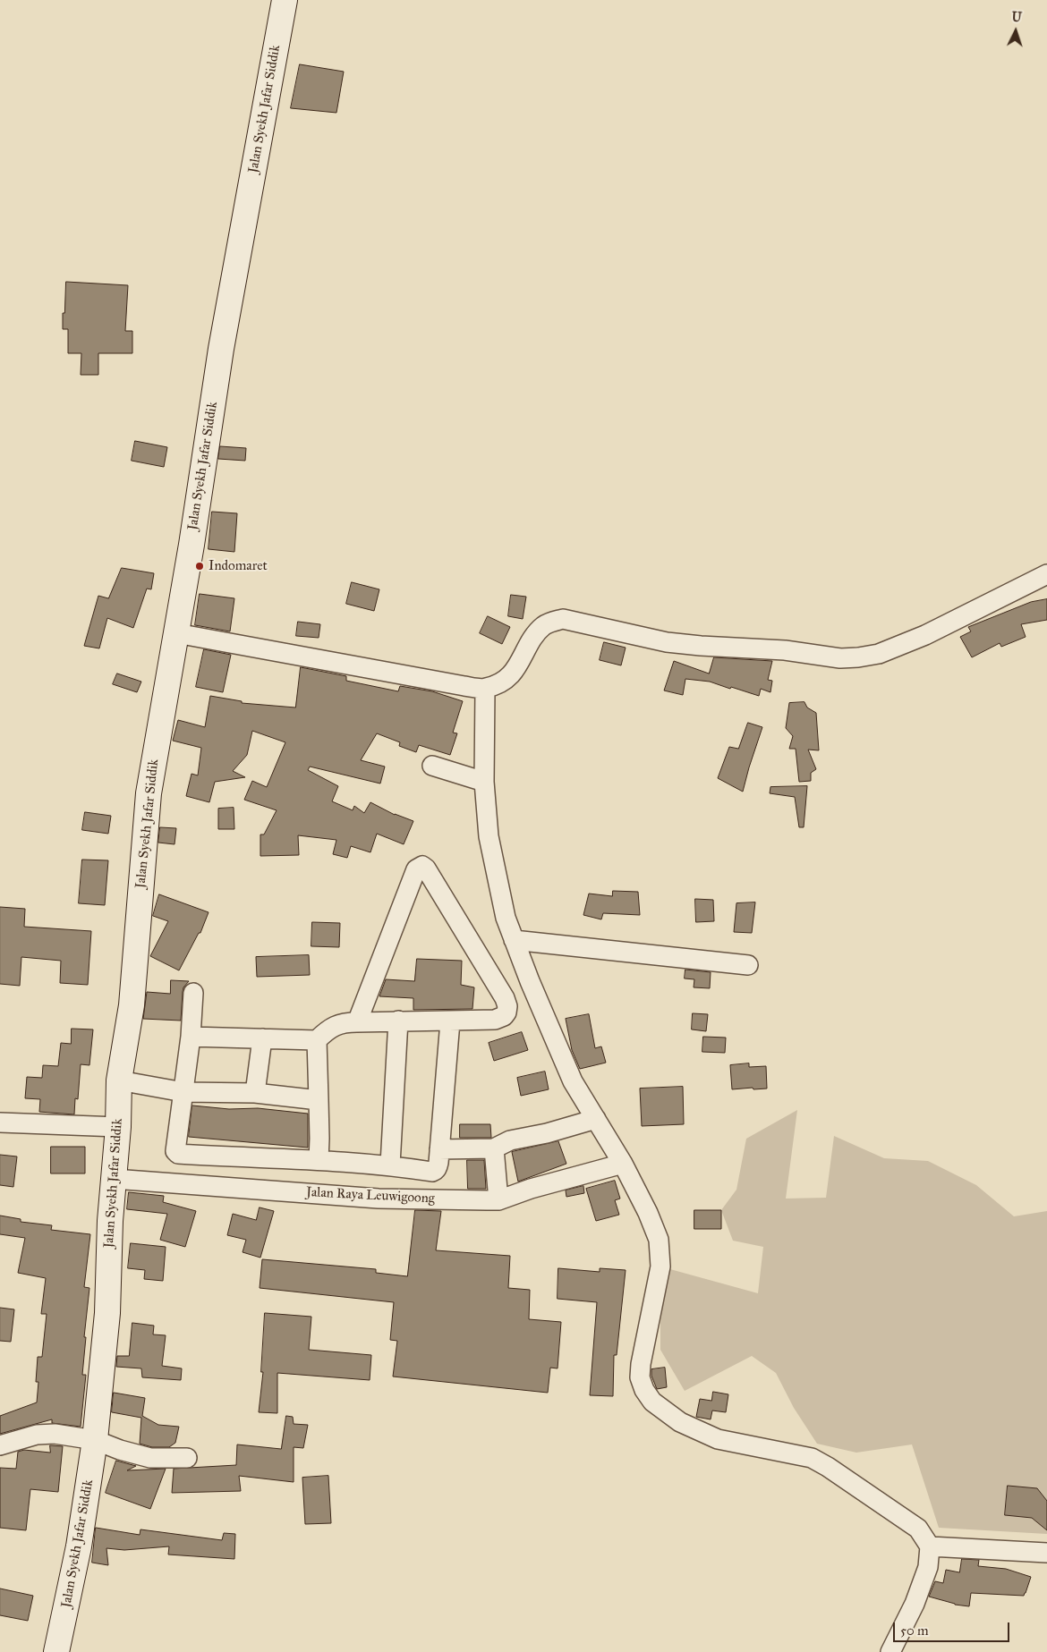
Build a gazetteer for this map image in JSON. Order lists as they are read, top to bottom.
{
  "streets": {
    "main road": ["Jalan Syekh Jafar Siddik"],
    "street": ["Jalan Raya Leuwigoong"]
  },
  "crossings": [
    ["Jalan Syekh Jafar Siddik", "Jalan Raya Leuwigoong"]
  ],
  "places": ["Indomaret"],
  "scale_bar": "50 m",
  "north": "top"
}
